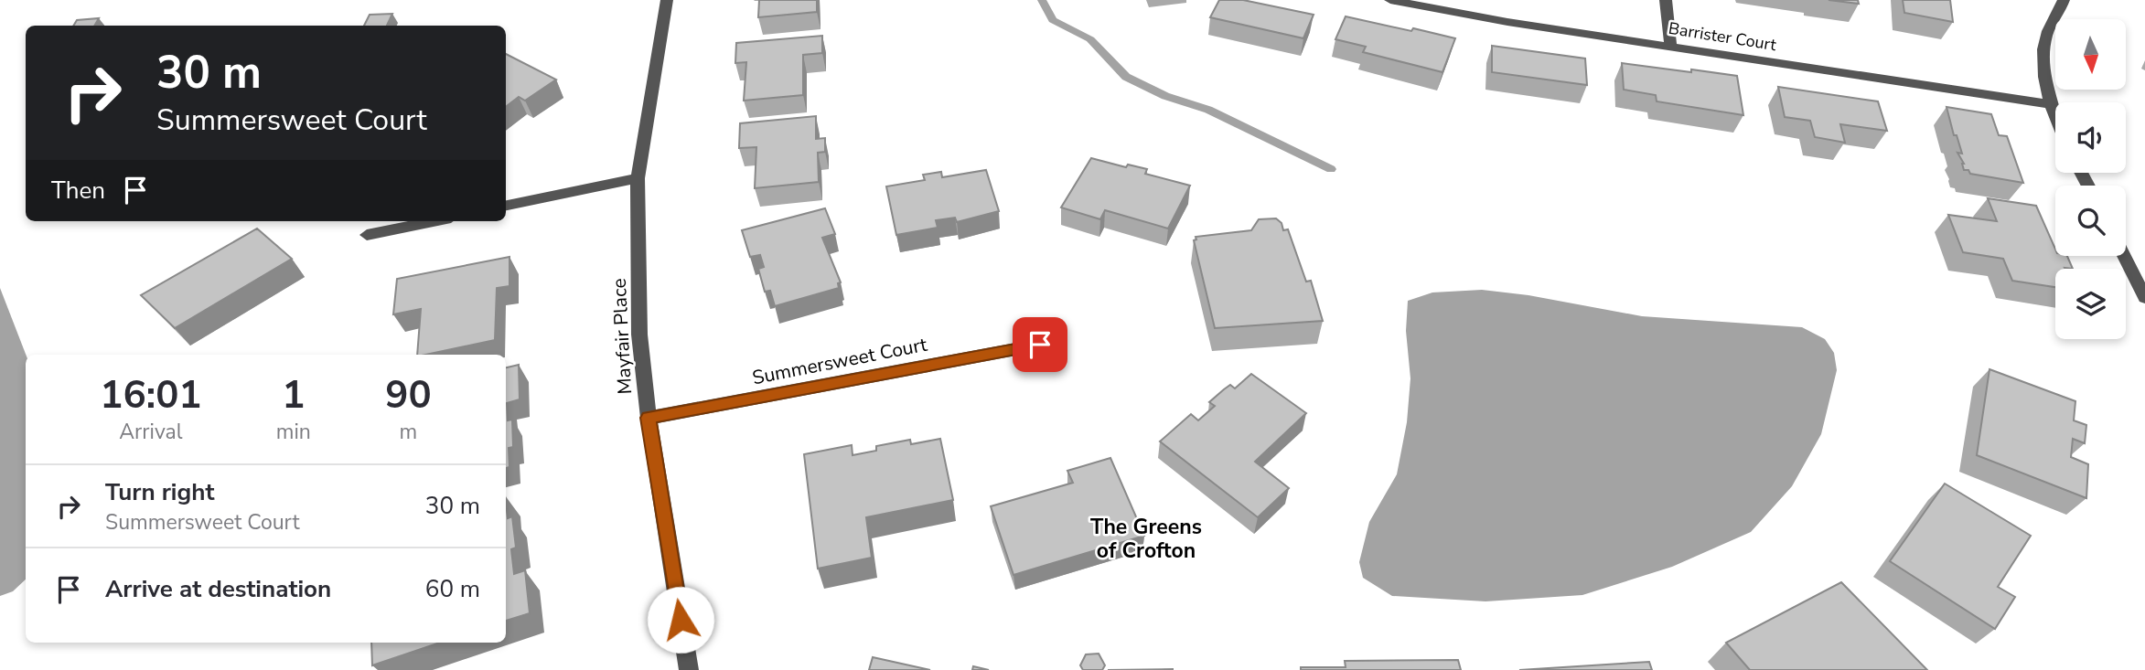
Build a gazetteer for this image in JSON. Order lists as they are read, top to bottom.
{
  "streets": {
    "street": ["Barrister Court", "Mayfair Place", "Summersweet Court"]
  },
  "crossings": [
    ["Mayfair Place", "Summersweet Court"]
  ],
  "districts": ["The Greens of Crofton"],
  "north": "bottom",
  "page": {
    "turn": ["30 m", "Summersweet Court"],
    "then": "Then",
    "eta": [
      "16:01",
      "Arrival",
      "1",
      "min",
      "90",
      "m"
    ],
    "list": [
      {
        "name": "Turn right",
        "note": "Summersweet Court",
        "value": "30 m"
      },
      {
        "name": "Arrive at destination",
        "value": "60 m"
      }
    ]
  }
}
